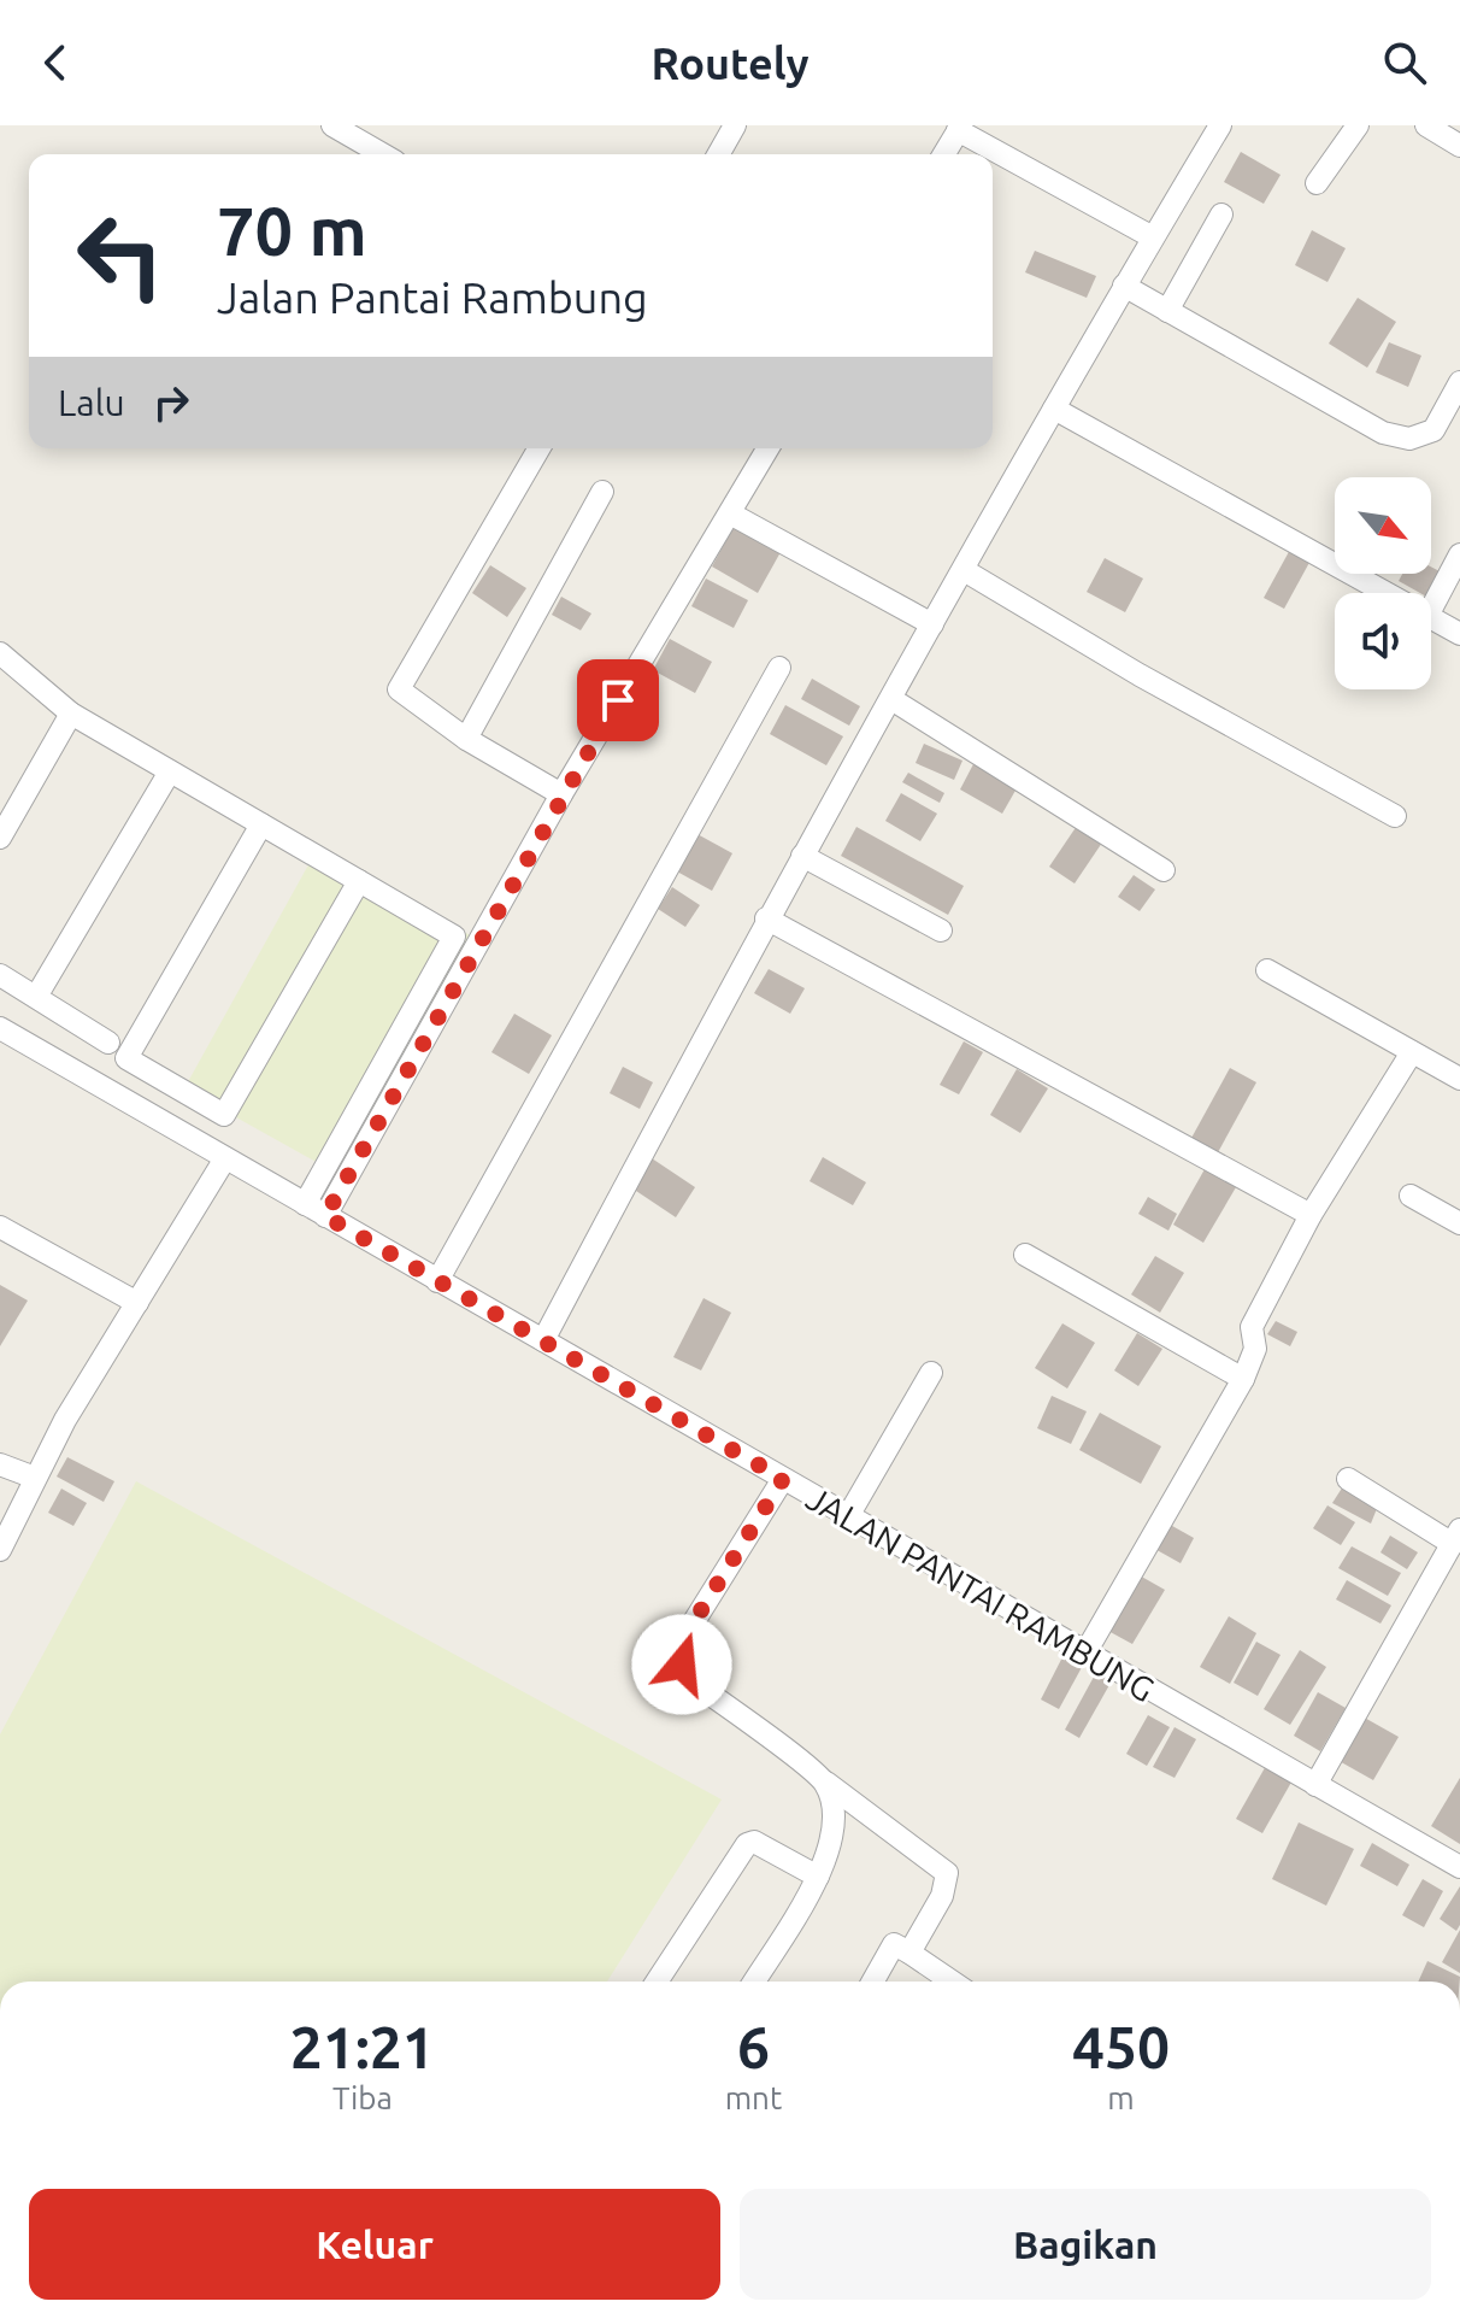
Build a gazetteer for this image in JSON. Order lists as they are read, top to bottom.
{
  "streets": {
    "street": ["JALAN PANTAI RAMBUNG"]
  },
  "north": "bottom right",
  "page": {
    "header": "Routely",
    "turn": ["70 m", "Jalan Pantai Rambung"],
    "then": "Lalu",
    "eta": [
      "21:21",
      "Tiba",
      "6",
      "mnt",
      "450",
      "m"
    ],
    "buttons": ["Keluar", "Bagikan"]
  }
}
